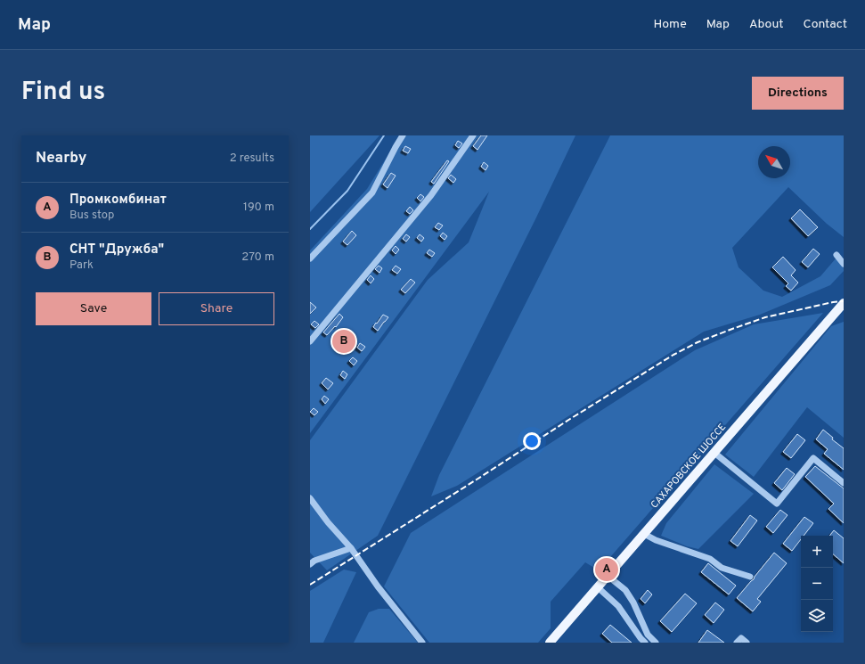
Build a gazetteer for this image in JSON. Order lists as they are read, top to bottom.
{
  "streets": {
    "main road": ["САХАРОВСКОЕ ШОССЕ"]
  },
  "north": "top left",
  "page": {
    "header": "Map",
    "nav": [
      "Home",
      "Map",
      "About",
      "Contact"
    ],
    "title": "Find us",
    "buttons": [
      "Directions",
      ["Save", "Share"]
    ],
    "heading": ["Nearby", "2 results"],
    "list": [
      {
        "mark": "A",
        "name": "Промкомбинат",
        "note": "Bus stop",
        "value": "190 m"
      },
      {
        "mark": "B",
        "name": "СНТ \"Дружба\"",
        "note": "Park",
        "value": "270 m"
      }
    ],
    "pins": ["B", "A"],
    "map_buttons": ["+", "−"]
  }
}
